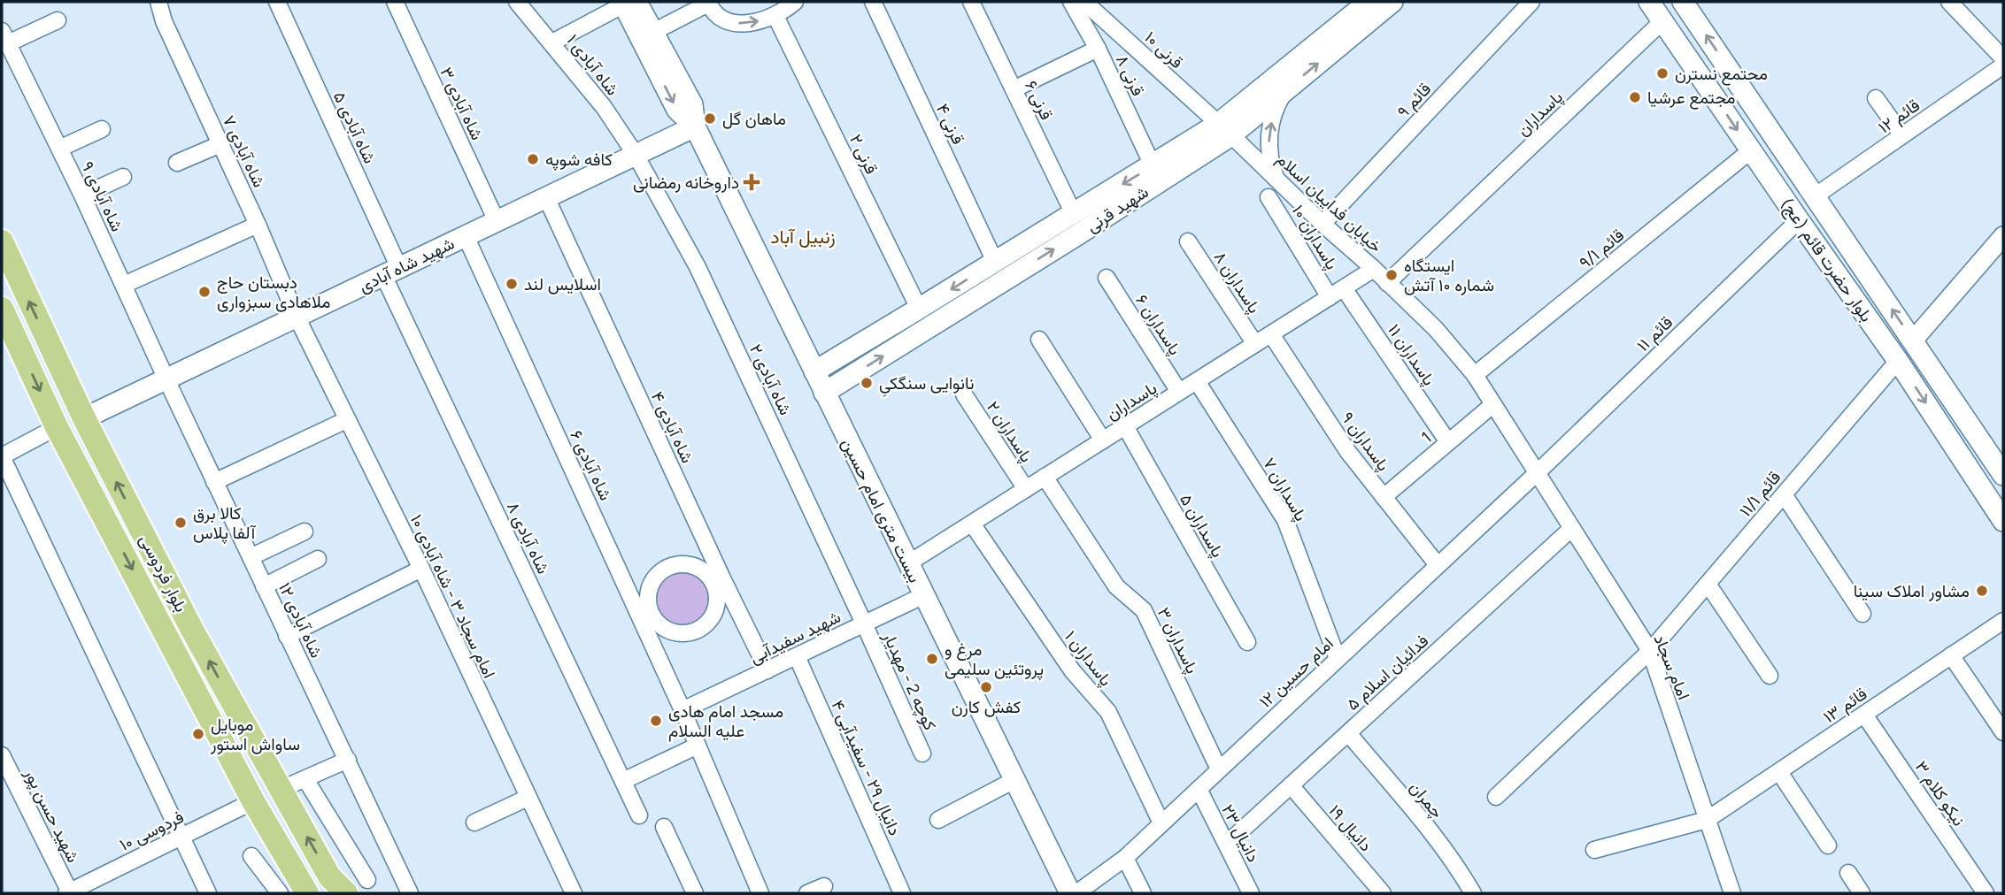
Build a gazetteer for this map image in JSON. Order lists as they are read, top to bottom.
{
  "streets": {
    "main road": [
      "شهید قرنی",
      "بلوار حضرت قائم (عج)",
      "شهید شاه آبادی",
      "بیست متری امام حسین",
      "بلوار فردوسی"
    ],
    "street": [
      "قرنی ۱۰",
      "شاه آبادی ۱",
      "قرنی ۸",
      "قرنی ۶",
      "قائم ۹",
      "شاه آبادی ۳",
      "پاسداران",
      "قائم ۱۲",
      "قرنی ۴",
      "شاه آبادی ۵",
      "شاه آبادی ۷",
      "قرنی ۲",
      "شاه آبادی ۹",
      "خیابان فداییان اسلام",
      "پاسداران ۱۰",
      "قائم ۹/۱",
      "پاسداران ۸",
      "پاسداران ۶",
      "قائم ۱۱",
      "پاسداران ۱۱",
      "شاه آبادی ۲",
      "شاه آبادی ۴",
      "پاسداران ۲",
      "1",
      "پاسداران ۹",
      "شاه آبادی ۶",
      "پاسداران ۷",
      "قائم ۱۱/۱",
      "پاسداران ۵",
      "شاه آبادی ۸",
      "امام سجاد ۳ - شاه آبادی ۱۰",
      "شاه آبادی ۱۲",
      "شهید سفیدآبی",
      "پاسداران ۳",
      "پاسداران ۱",
      "امام سجاد",
      "امام حسین ۱۲",
      "فدائیان اسلام ۵",
      "کوچه 2 - مهدیار",
      "قائم ۱۳",
      "دانیال ۲۹ - سفیدآبی ۴",
      "نیکو کلام ۳",
      "چمران",
      "شهید حسن پور",
      "دانیال ۱۹",
      "فردوسی ۱۰",
      "دانیال ۲۳"
    ]
  },
  "crossings": [
    ["قرنی ۱۰", "خیابان فداییان اسلام"],
    ["قرنی ۱۰", "شهید قرنی"],
    ["شاه آبادی ۱", "شهید شاه آبادی"],
    ["شاه آبادی ۱", "شاه آبادی ۲"],
    ["قرنی ۸", "شهید قرنی"],
    ["قرنی ۶", "شهید قرنی"],
    ["قائم ۹", "خیابان فداییان اسلام"],
    ["شاه آبادی ۳", "شهید شاه آبادی"],
    ["پاسداران", "خیابان فداییان اسلام"],
    ["پاسداران", "پاسداران ۱۰"],
    ["پاسداران", "بلوار حضرت قائم (عج)"],
    ["پاسداران", "پاسداران ۸"],
    ["پاسداران", "پاسداران ۶"],
    ["پاسداران", "پاسداران ۱۱"],
    ["پاسداران", "پاسداران ۲"],
    ["پاسداران", "پاسداران ۹"],
    ["پاسداران", "پاسداران ۷"],
    ["پاسداران", "بیست متری امام حسین"],
    ["پاسداران", "پاسداران ۵"],
    ["پاسداران", "پاسداران ۳"],
    ["پاسداران", "پاسداران ۱"],
    ["قائم ۱۲", "بلوار حضرت قائم (عج)"],
    ["قرنی ۴", "شهید قرنی"],
    ["شاه آبادی ۵", "شهید شاه آبادی"],
    ["شاه آبادی ۵", "شاه آبادی ۸"],
    ["شاه آبادی ۷", "شهید شاه آبادی"],
    ["شاه آبادی ۷", "امام سجاد ۳ - شاه آبادی ۱۰"],
    ["قرنی ۲", "شهید قرنی"],
    ["شاه آبادی ۹", "شهید شاه آبادی"],
    ["شاه آبادی ۹", "شاه آبادی ۱۲"],
    ["خیابان فداییان اسلام", "شهید قرنی"],
    ["خیابان فداییان اسلام", "قائم ۹/۱"],
    ["خیابان فداییان اسلام", "قائم ۱۱"],
    ["خیابان فداییان اسلام", "1"],
    ["خیابان فداییان اسلام", "امام سجاد"],
    ["خیابان فداییان اسلام", "امام حسین ۱۲"],
    ["شهید قرنی", "بیست متری امام حسین"],
    ["قائم ۹/۱", "بلوار حضرت قائم (عج)"],
    ["بلوار حضرت قائم (عج)", "قائم ۱۱"],
    ["بلوار حضرت قائم (عج)", "قائم ۱۱/۱"],
    ["شهید شاه آبادی", "شاه آبادی ۲"],
    ["شهید شاه آبادی", "شاه آبادی ۴"],
    ["شهید شاه آبادی", "شاه آبادی ۶"],
    ["شهید شاه آبادی", "بیست متری امام حسین"],
    ["شهید شاه آبادی", "شاه آبادی ۸"],
    ["شهید شاه آبادی", "بلوار فردوسی"],
    ["شهید شاه آبادی", "امام سجاد ۳ - شاه آبادی ۱۰"],
    ["شهید شاه آبادی", "شاه آبادی ۱۲"],
    ["قائم ۱۱", "امام سجاد"],
    ["قائم ۱۱", "امام حسین ۱۲"],
    ["پاسداران ۱۱", "1"],
    ["شاه آبادی ۲", "شهید سفیدآبی"],
    ["شاه آبادی ۲", "کوچه 2 - مهدیار"],
    ["شاه آبادی ۴", "شاه آبادی ۶"],
    ["شاه آبادی ۴", "شهید سفیدآبی"],
    ["1", "پاسداران ۹"],
    ["پاسداران ۹", "امام حسین ۱۲"],
    ["شاه آبادی ۶", "شهید سفیدآبی"],
    ["پاسداران ۷", "امام حسین ۱۲"],
    ["قائم ۱۱/۱", "امام سجاد"],
    ["بیست متری امام حسین", "شهید سفیدآبی"],
    ["بلوار فردوسی", "فردوسی ۱۰"],
    ["شهید سفیدآبی", "کوچه 2 - مهدیار"],
    ["شهید سفیدآبی", "دانیال ۲۹ - سفیدآبی ۴"],
    ["پاسداران ۳", "امام حسین ۱۲"],
    ["پاسداران ۱", "امام حسین ۱۲"],
    ["امام سجاد", "امام حسین ۱۲"],
    ["امام سجاد", "فدائیان اسلام ۵"],
    ["امام سجاد", "قائم ۱۳"],
    ["امام حسین ۱۲", "دانیال ۲۳"],
    ["فدائیان اسلام ۵", "چمران"],
    ["فدائیان اسلام ۵", "دانیال ۱۹"],
    ["فدائیان اسلام ۵", "دانیال ۲۳"],
    ["قائم ۱۳", "نیکو کلام ۳"],
    ["شهید حسن پور", "فردوسی ۱۰"]
  ],
  "districts": ["زنبیل آباد"],
  "places": {
    "other": [
      "محتمع نسترن",
      "مجتمع عرشیا",
      "ماهان گل",
      "کافه شوپه",
      "ایستگاه شماره ۱۰ آتش",
      "اسلایس لند",
      "دبستان حاج ملاهادی سبزواری",
      "نانوایی سنگکیِ",
      "کالا برق آلفا پلاس",
      "مشاور املاک سینا",
      "مرغ و پروتئین سلیمی",
      "کفش کارن",
      "مسجد امام هادی علیه السلام",
      "موبایل ساواش استور"
    ],
    "health": ["داروخانه رمضانی"]
  }
}
